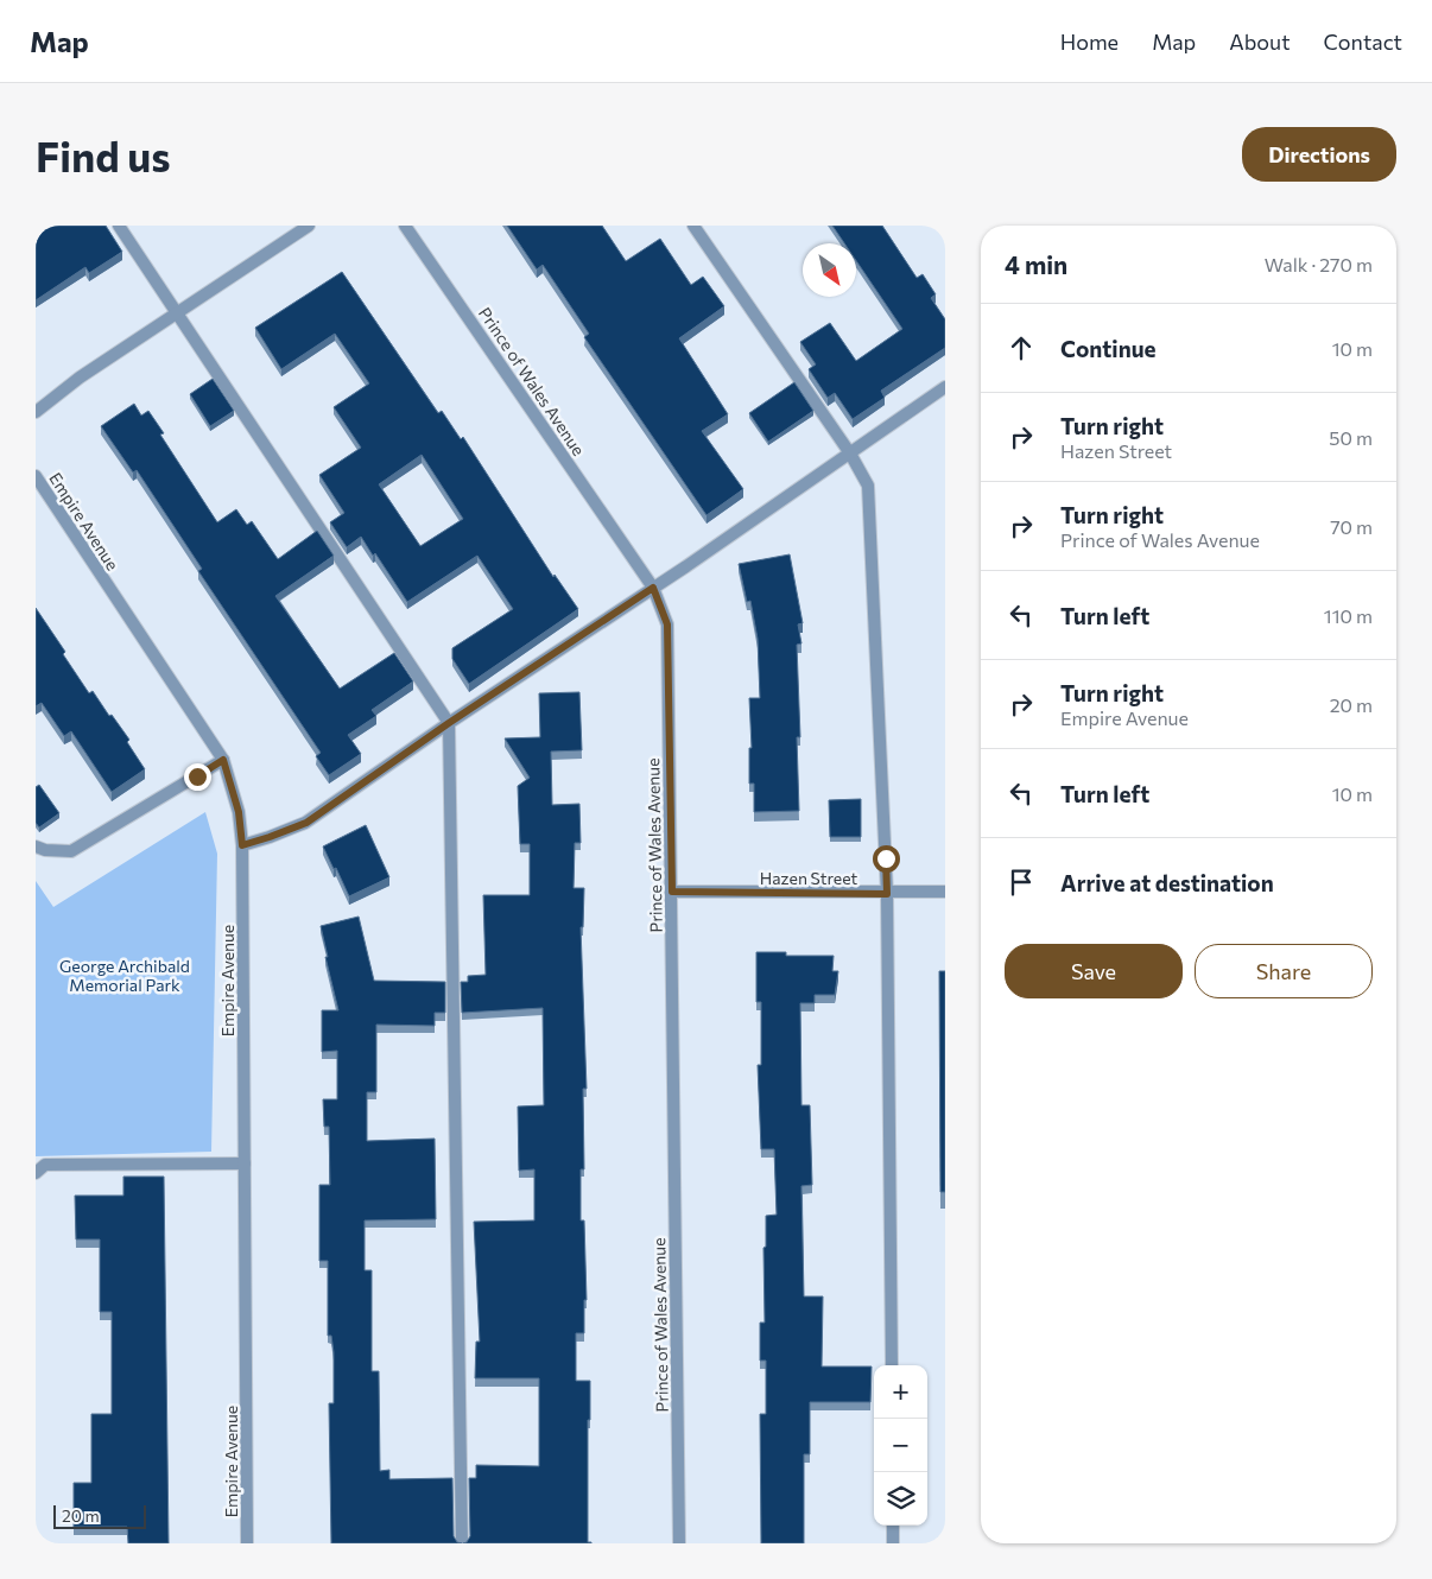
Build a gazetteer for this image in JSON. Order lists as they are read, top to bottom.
{
  "streets": {
    "street": ["Prince of Wales Avenue", "Empire Avenue", "Hazen Street"]
  },
  "crossings": [
    ["Prince of Wales Avenue", "Hazen Street"]
  ],
  "parks": ["George Archibald Memorial Park"],
  "scale_bar": "20 m",
  "north": "bottom right",
  "page": {
    "header": "Map",
    "nav": [
      "Home",
      "Map",
      "About",
      "Contact"
    ],
    "buttons": [
      "Directions",
      ["Save", "Share"]
    ],
    "title": "Find us",
    "heading": ["4 min", "Walk · 270 m"],
    "list": [
      ["Continue", "10 m"],
      ["Turn right", "Hazen Street", "50 m"],
      ["Turn right", "Prince of Wales Avenue", "70 m"],
      ["Turn left", "110 m"],
      ["Turn right", "Empire Avenue", "20 m"],
      ["Turn left", "10 m"],
      "Arrive at destination"
    ],
    "map_buttons": ["+", "−"],
    "scale": "20 m"
  }
}
